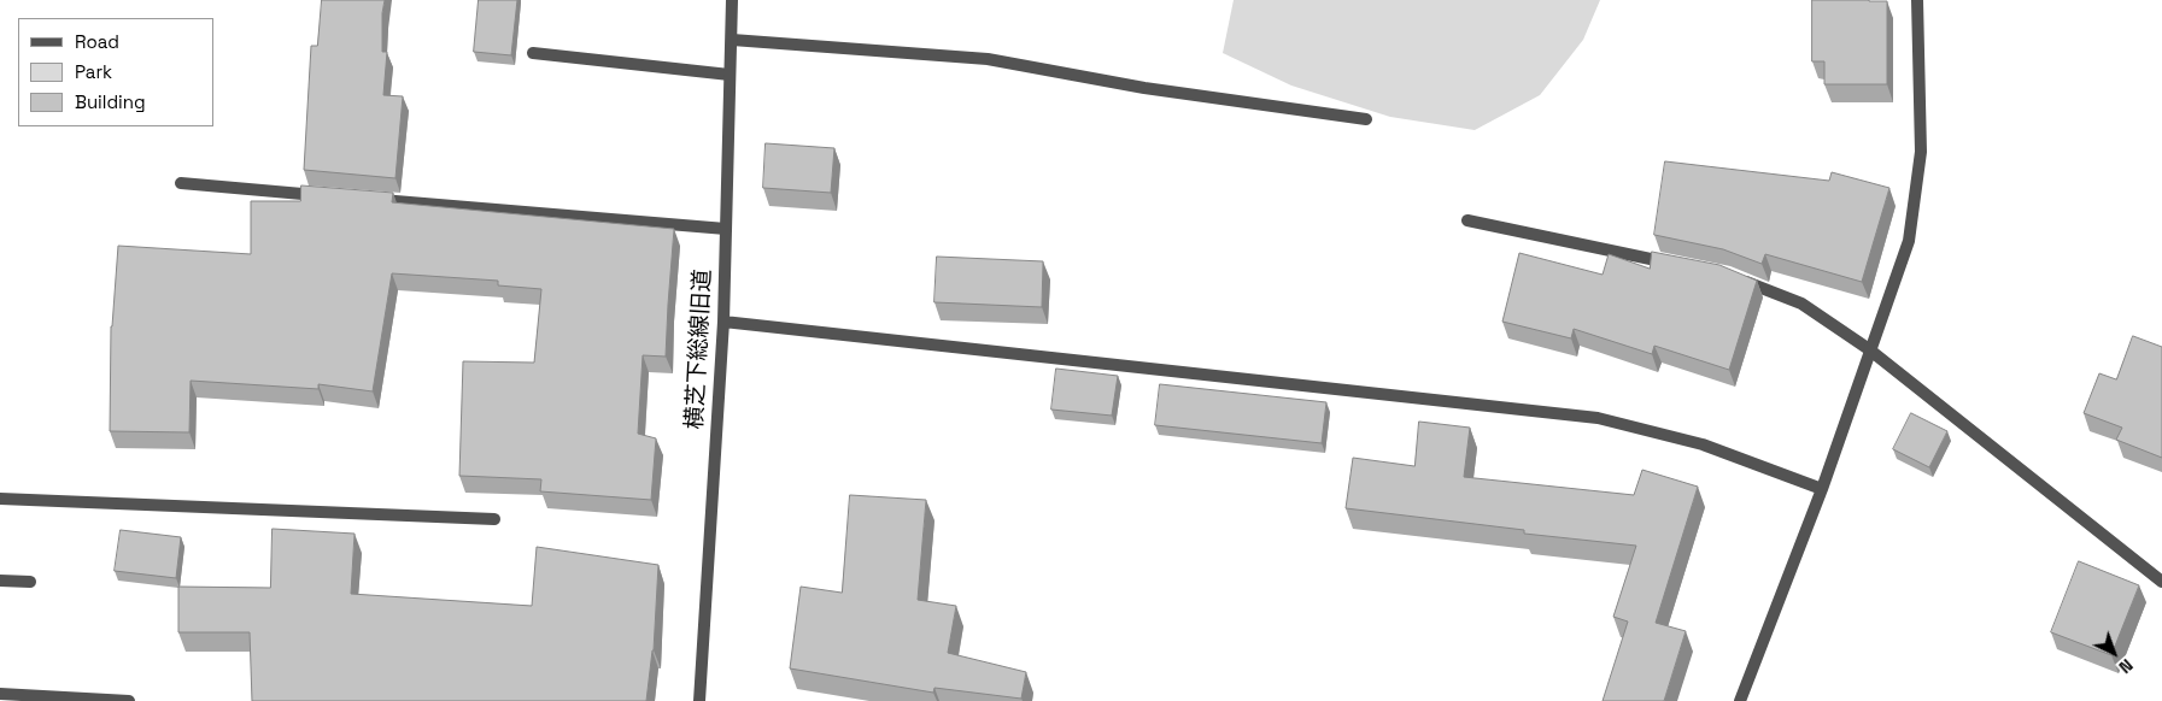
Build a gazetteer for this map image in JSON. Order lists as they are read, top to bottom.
{
  "streets": {
    "street": ["横芝下総線旧道"]
  },
  "legend": ["Road", "Park", "Building"],
  "north": "bottom right"
}
